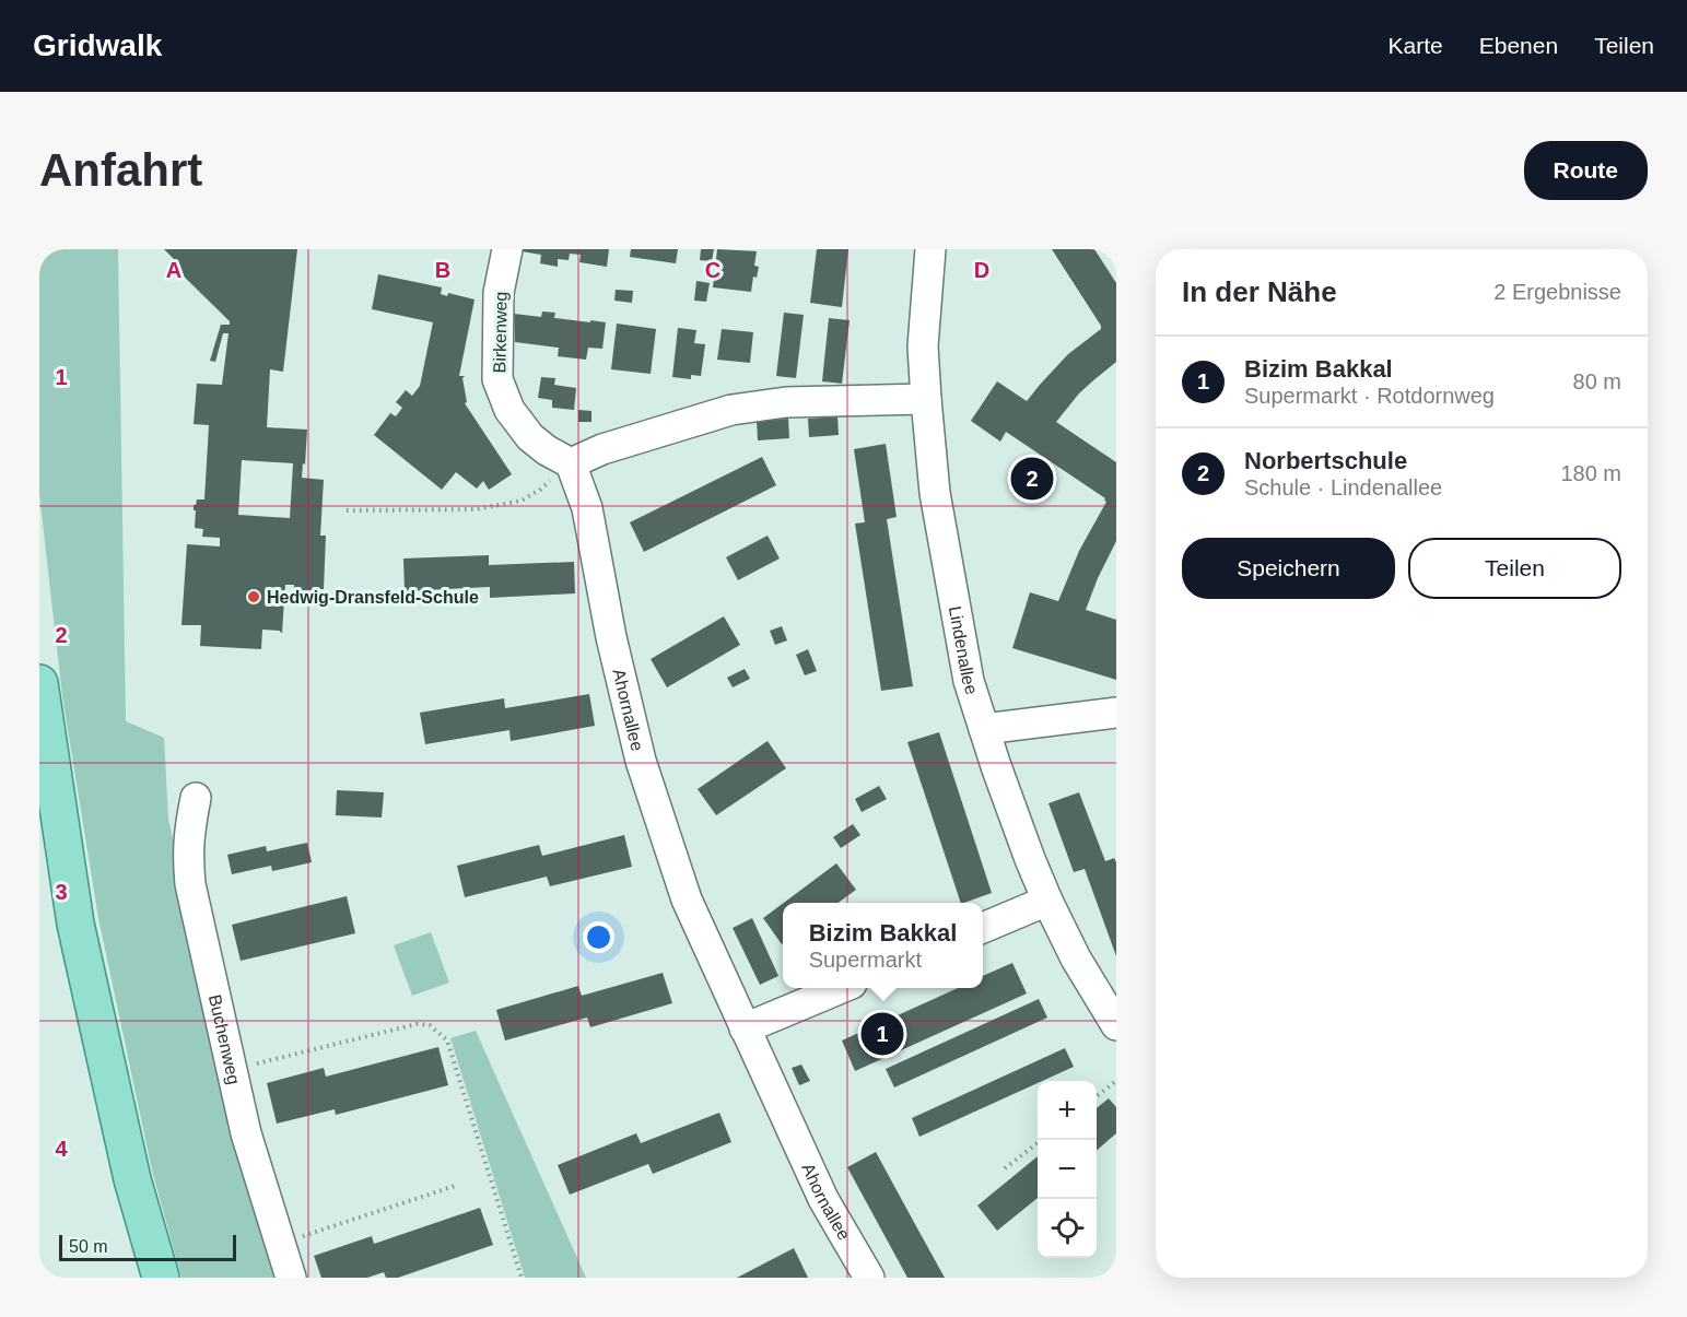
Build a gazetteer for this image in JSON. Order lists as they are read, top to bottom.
{
  "streets": {
    "street": [
      "Birkenweg",
      "Lindenallee",
      "Ahornallee",
      "Buchenweg"
    ]
  },
  "crossings": [
    ["Birkenweg", "Ahornallee"]
  ],
  "places": ["Hedwig-Dransfeld-Schule"],
  "scale_bar": "50 m",
  "page": {
    "header": "Gridwalk",
    "nav": ["Karte", "Ebenen", "Teilen"],
    "buttons": [
      "Route",
      ["Speichern", "Teilen"]
    ],
    "title": "Anfahrt",
    "heading": ["In der Nähe", "2 Ergebnisse"],
    "list": [
      {
        "mark": "1",
        "name": "Bizim Bakkal",
        "note": "Supermarkt · Rotdornweg",
        "value": "80 m"
      },
      {
        "mark": "2",
        "name": "Norbertschule",
        "note": "Schule · Lindenallee",
        "value": "180 m"
      }
    ],
    "pins": ["2", "1"],
    "popup": ["Bizim Bakkal", "Supermarkt"],
    "map_buttons": ["+", "−"],
    "scale": "50 m"
  },
  "grid": {
    "columns": [
      "A",
      "B",
      "C",
      "D"
    ],
    "rows": [
      "1",
      "2",
      "3",
      "4"
    ]
  }
}
